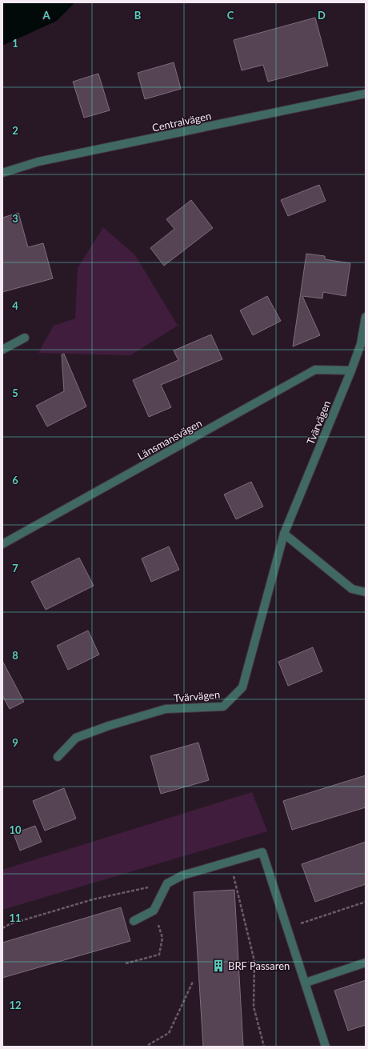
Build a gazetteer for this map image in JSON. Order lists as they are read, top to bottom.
{
  "streets": {
    "street": ["Centralvägen", "Tvärvägen", "Länsmansvägen"]
  },
  "crossings": [
    ["Tvärvägen", "Länsmansvägen"]
  ],
  "places": {
    "building": ["BRF Passaren"]
  },
  "grid": {
    "columns": [
      "A",
      "B",
      "C",
      "D"
    ],
    "rows": [
      "1",
      "2",
      "3",
      "4",
      "5",
      "6",
      "7",
      "8",
      "9",
      "10",
      "11",
      "12"
    ]
  }
}
